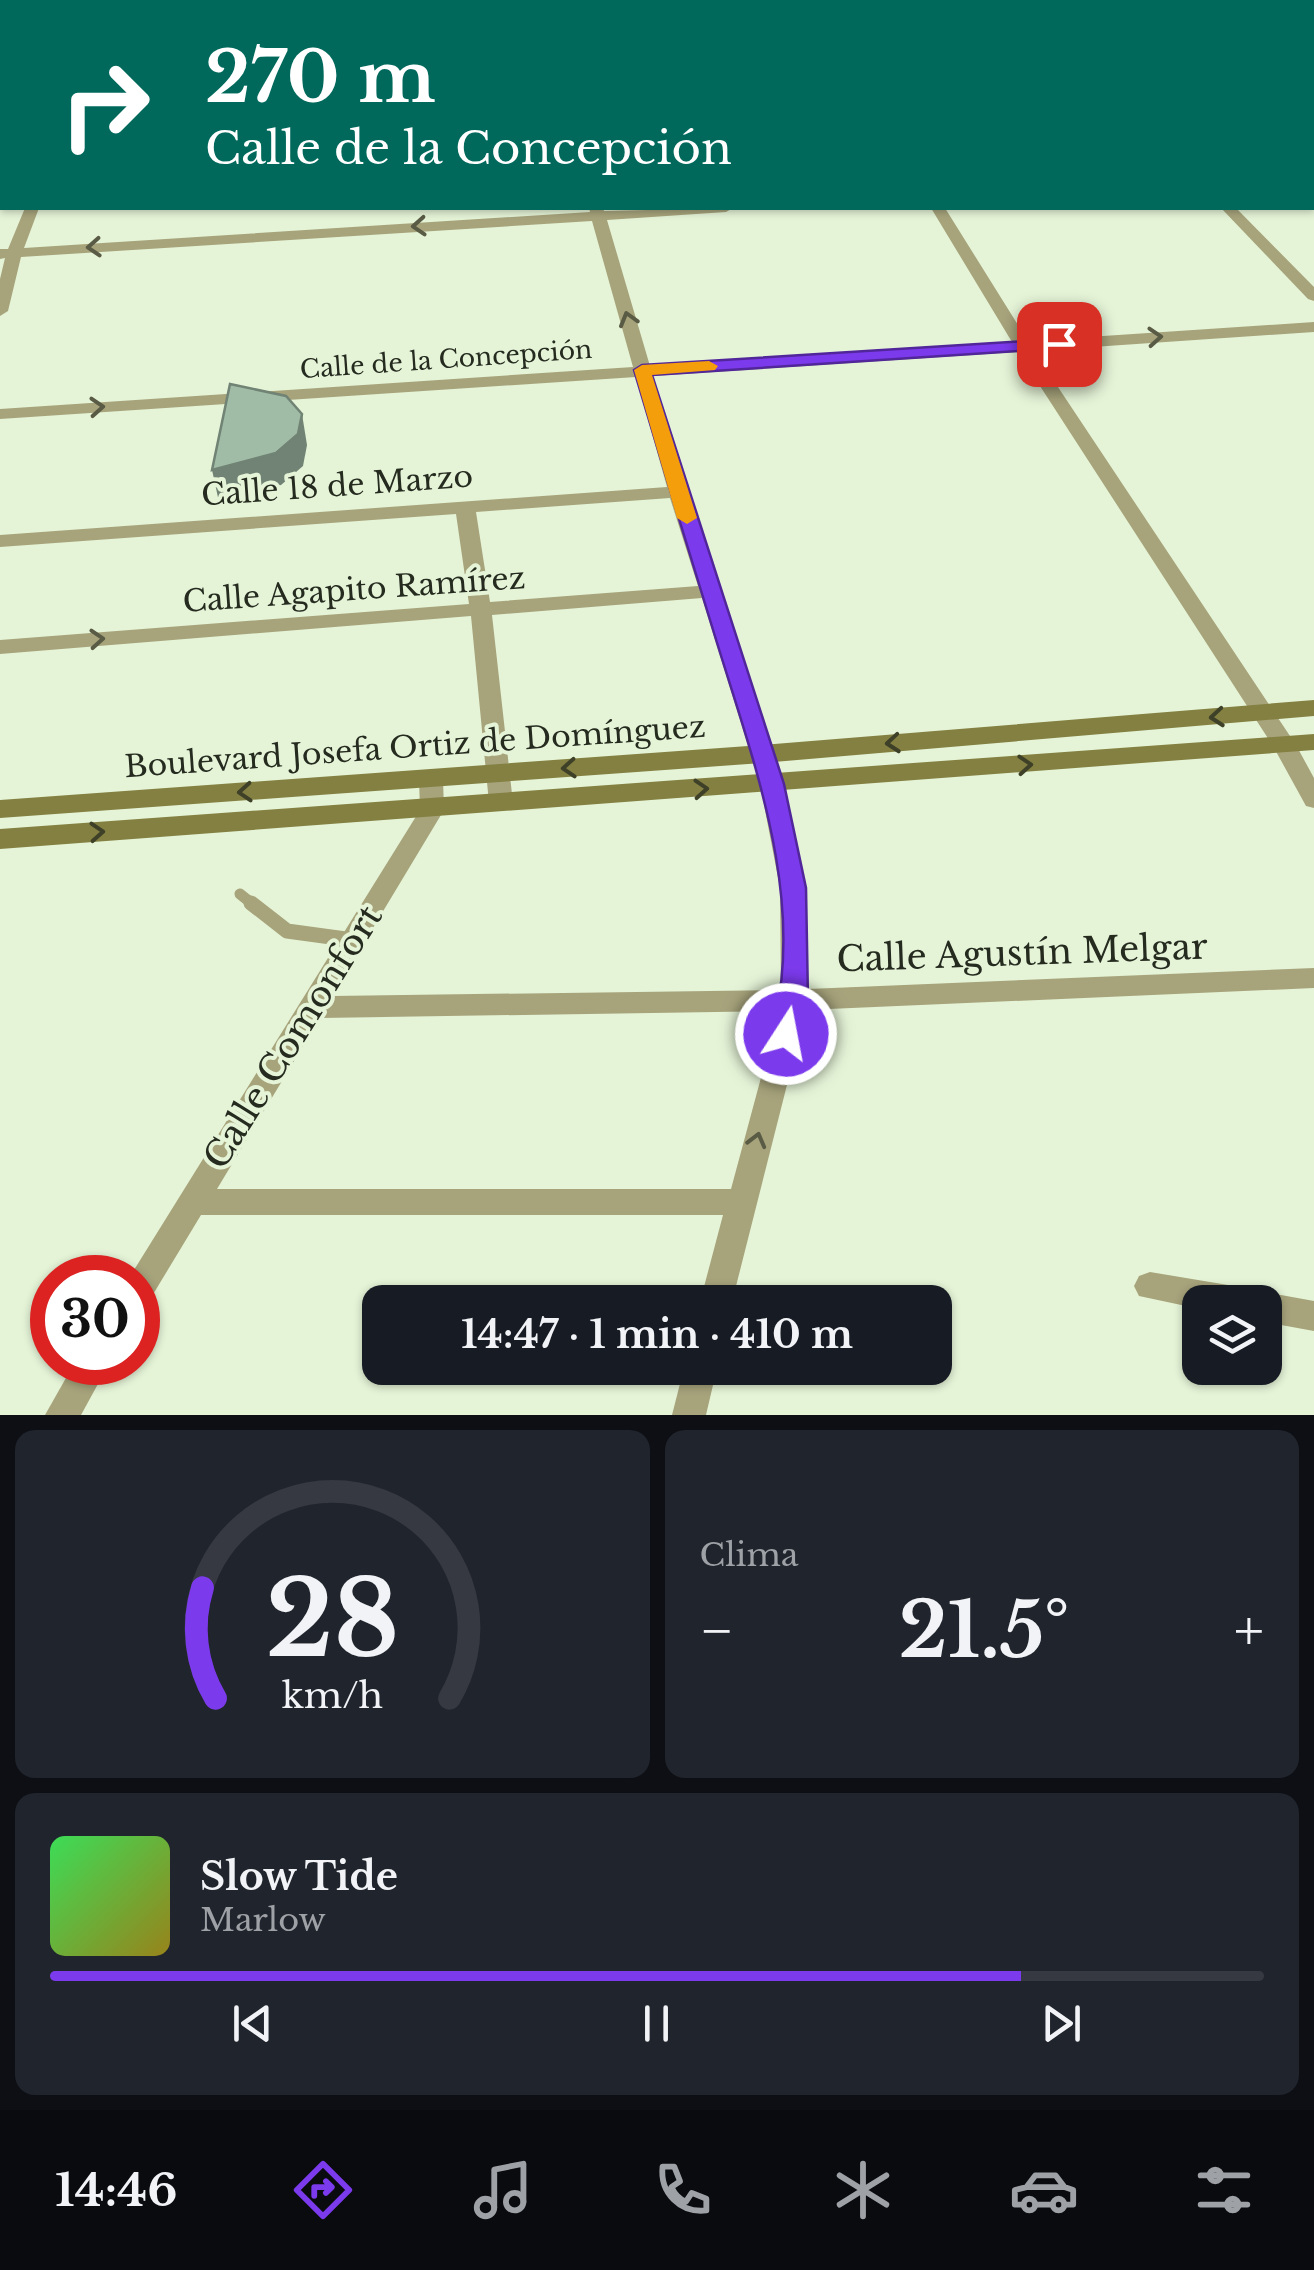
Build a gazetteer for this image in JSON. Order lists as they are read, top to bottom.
{
  "streets": {
    "street": [
      "Calle de la Concepción",
      "Calle 18 de Marzo",
      "Calle Agapito Ramírez",
      "Boulevard Josefa Ortiz de Domínguez",
      "Calle Agustín Melgar",
      "Calle Comonfort"
    ]
  },
  "crossings": [
    ["Boulevard Josefa Ortiz de Domínguez", "Calle Comonfort"],
    ["Calle Agustín Melgar", "Calle Comonfort"]
  ],
  "one_way": ["Calle Agapito Ramírez"],
  "page": {
    "turn": ["270 m", "Calle de la Concepción"],
    "limit": "30",
    "trip": "14:47 · 1 min · 410 m",
    "tile": "Clima",
    "heat": ["−", "21.5°", "+"],
    "song": ["Slow Tide", "Marlow"],
    "tabs": "14:46",
    "gauge": ["28", "km/h"]
  }
}
